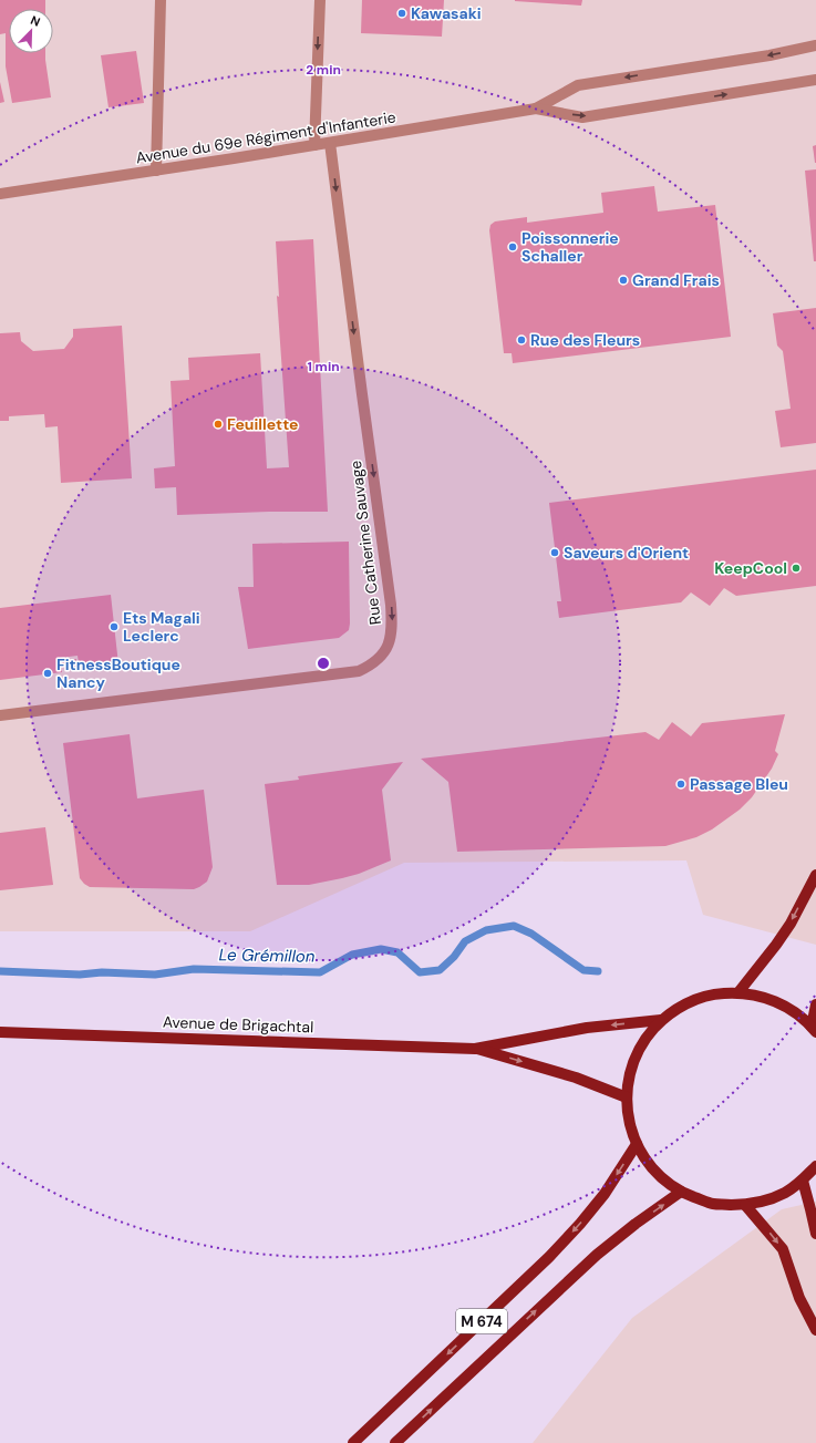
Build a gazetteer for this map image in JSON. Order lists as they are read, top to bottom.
{
  "streets": {
    "main road": ["Avenue de Brigachtal", "M 674"],
    "street": ["Avenue du 69e Régiment d'Infanterie", "Rue Catherine Sauvage"]
  },
  "crossings": [
    ["Avenue du 69e Régiment d'Infanterie", "Rue Catherine Sauvage"]
  ],
  "water": ["Le Grémillon"],
  "places": [
    "Kawasaki",
    "Poissonnerie Schaller",
    "Grand Frais",
    "Rue des Fleurs",
    "Feuillette",
    "Saveurs d'Orient",
    "KeepCool",
    "Ets Magali Leclerc",
    "FitnessBoutique Nancy",
    "Passage Bleu"
  ],
  "north": "top right",
  "rings": ["2 min", "1 min"]
}
